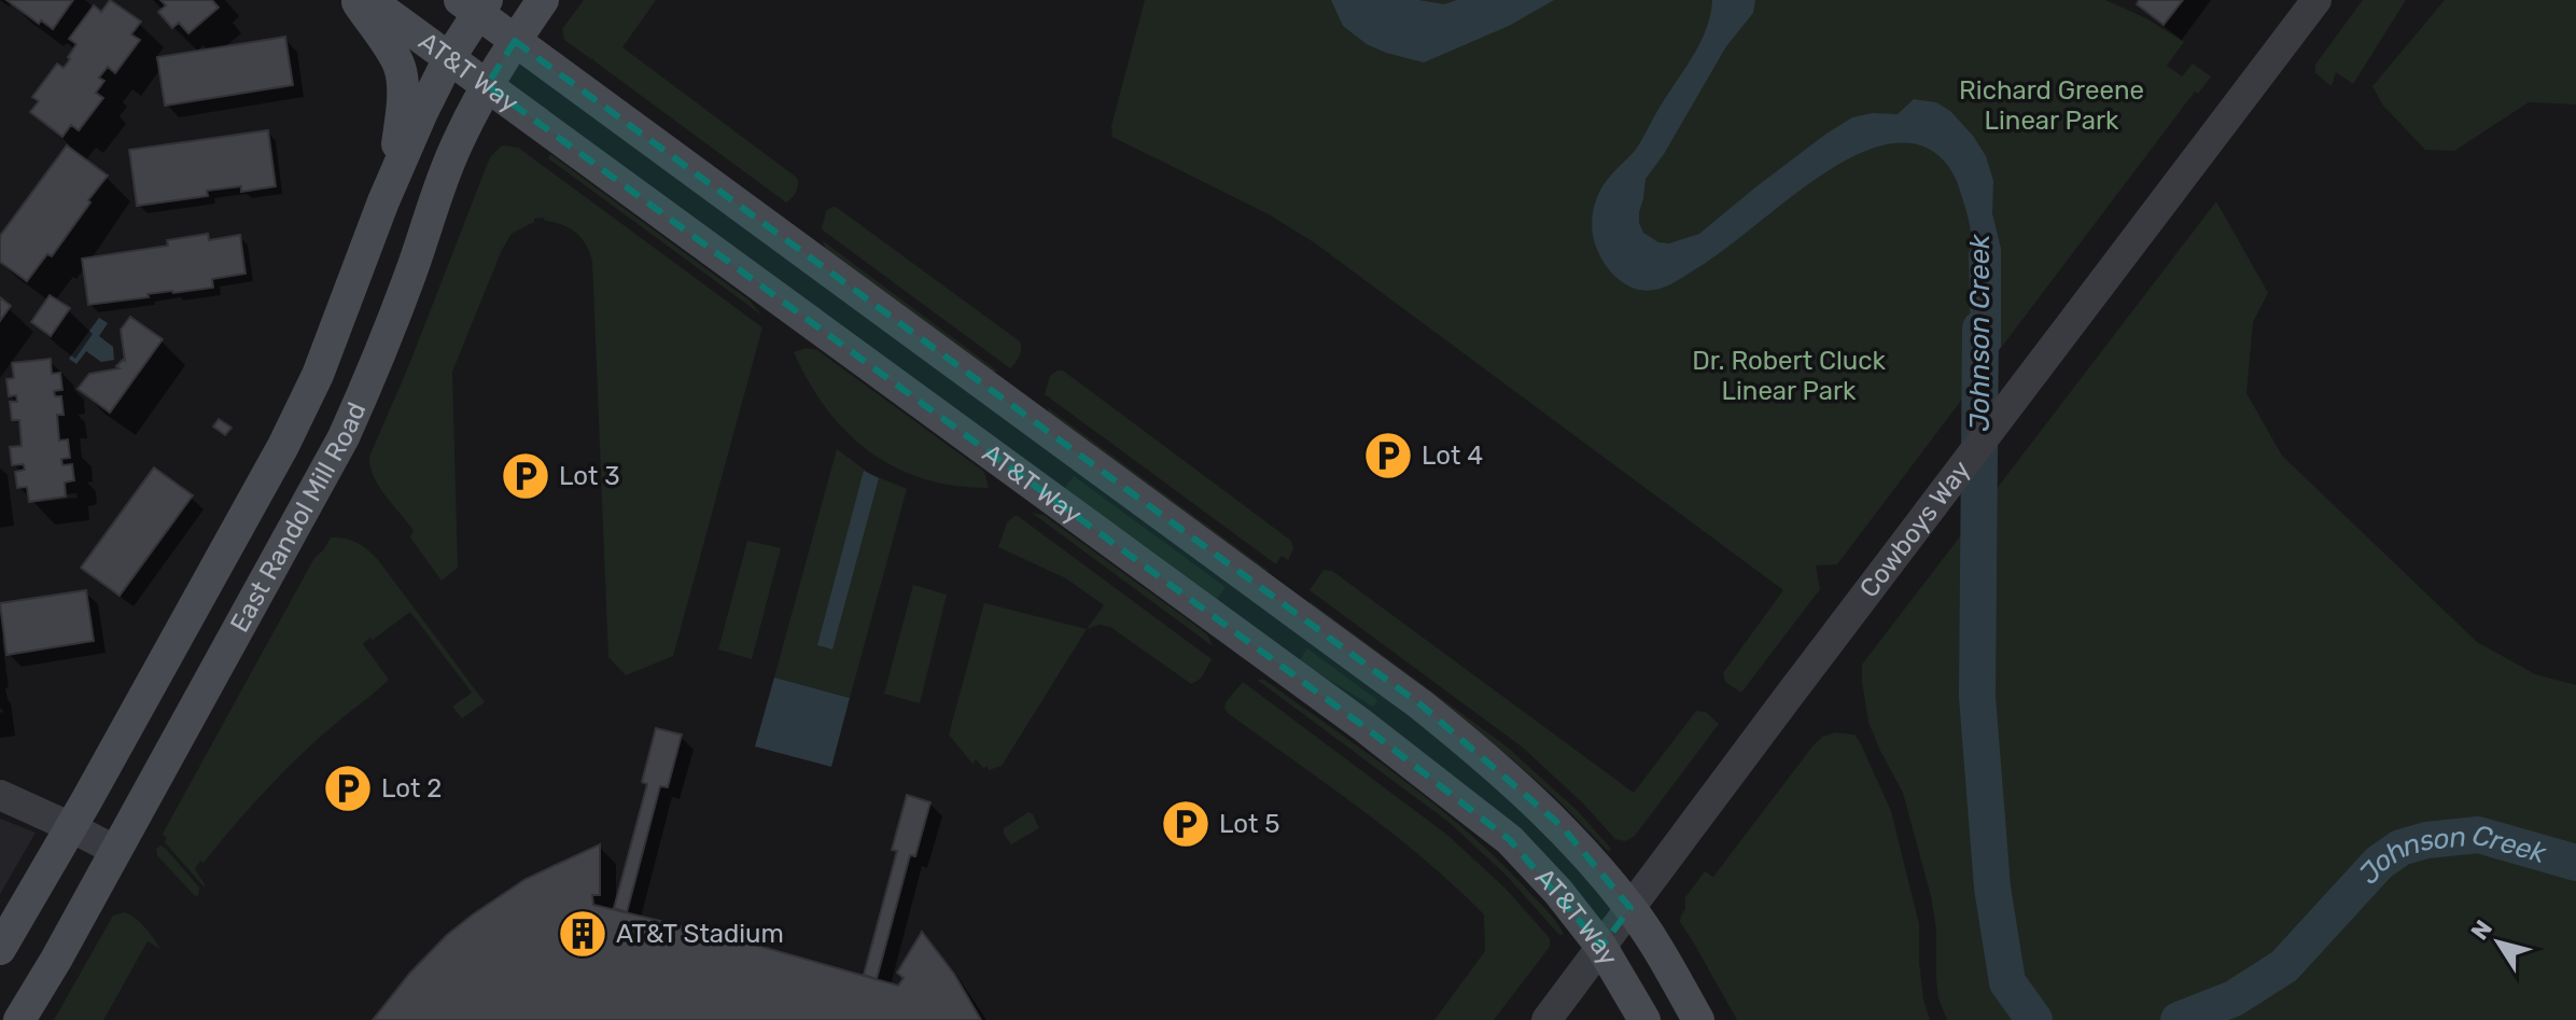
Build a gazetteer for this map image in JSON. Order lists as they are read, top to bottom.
{
  "streets": {
    "main road": ["AT&T Way", "East Randol Mill Road"],
    "street": ["Cowboys Way"]
  },
  "crossings": [
    ["AT&T Way", "East Randol Mill Road"],
    ["AT&T Way", "Cowboys Way"]
  ],
  "water": ["Johnson Creek"],
  "parks": ["Richard Greene Linear Park", "Dr. Robert Cluck Linear Park"],
  "places": {
    "parking": [
      "Lot 4",
      "Lot 3",
      "Lot 2",
      "Lot 5"
    ],
    "building": ["AT&T Stadium"]
  },
  "north": "top left"
}
